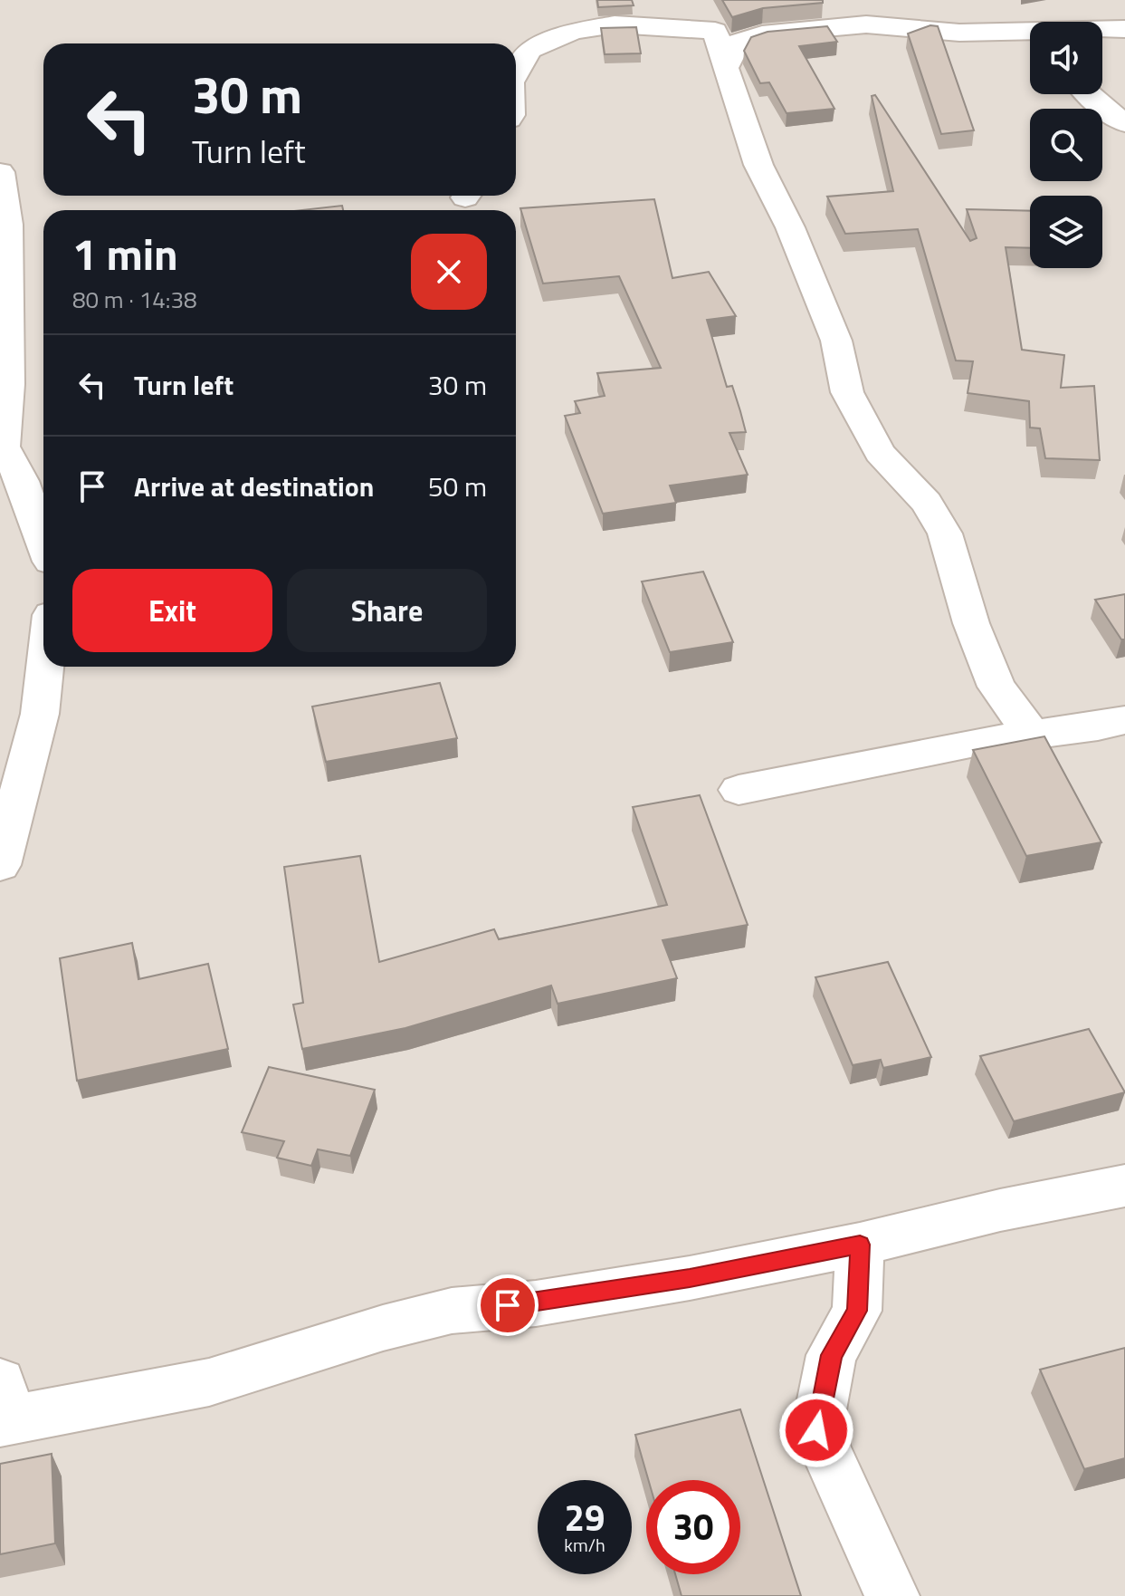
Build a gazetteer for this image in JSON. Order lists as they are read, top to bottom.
{
  "page": {
    "turn": ["30 m", "Turn left"],
    "heading": ["1 min", "80 m · 14:38"],
    "list": [
      {
        "name": "Turn left",
        "value": "30 m"
      },
      {
        "name": "Arrive at destination",
        "value": "50 m"
      }
    ],
    "buttons": ["Exit", "Share"],
    "speed": "29 km/h",
    "limit": "30"
  }
}
